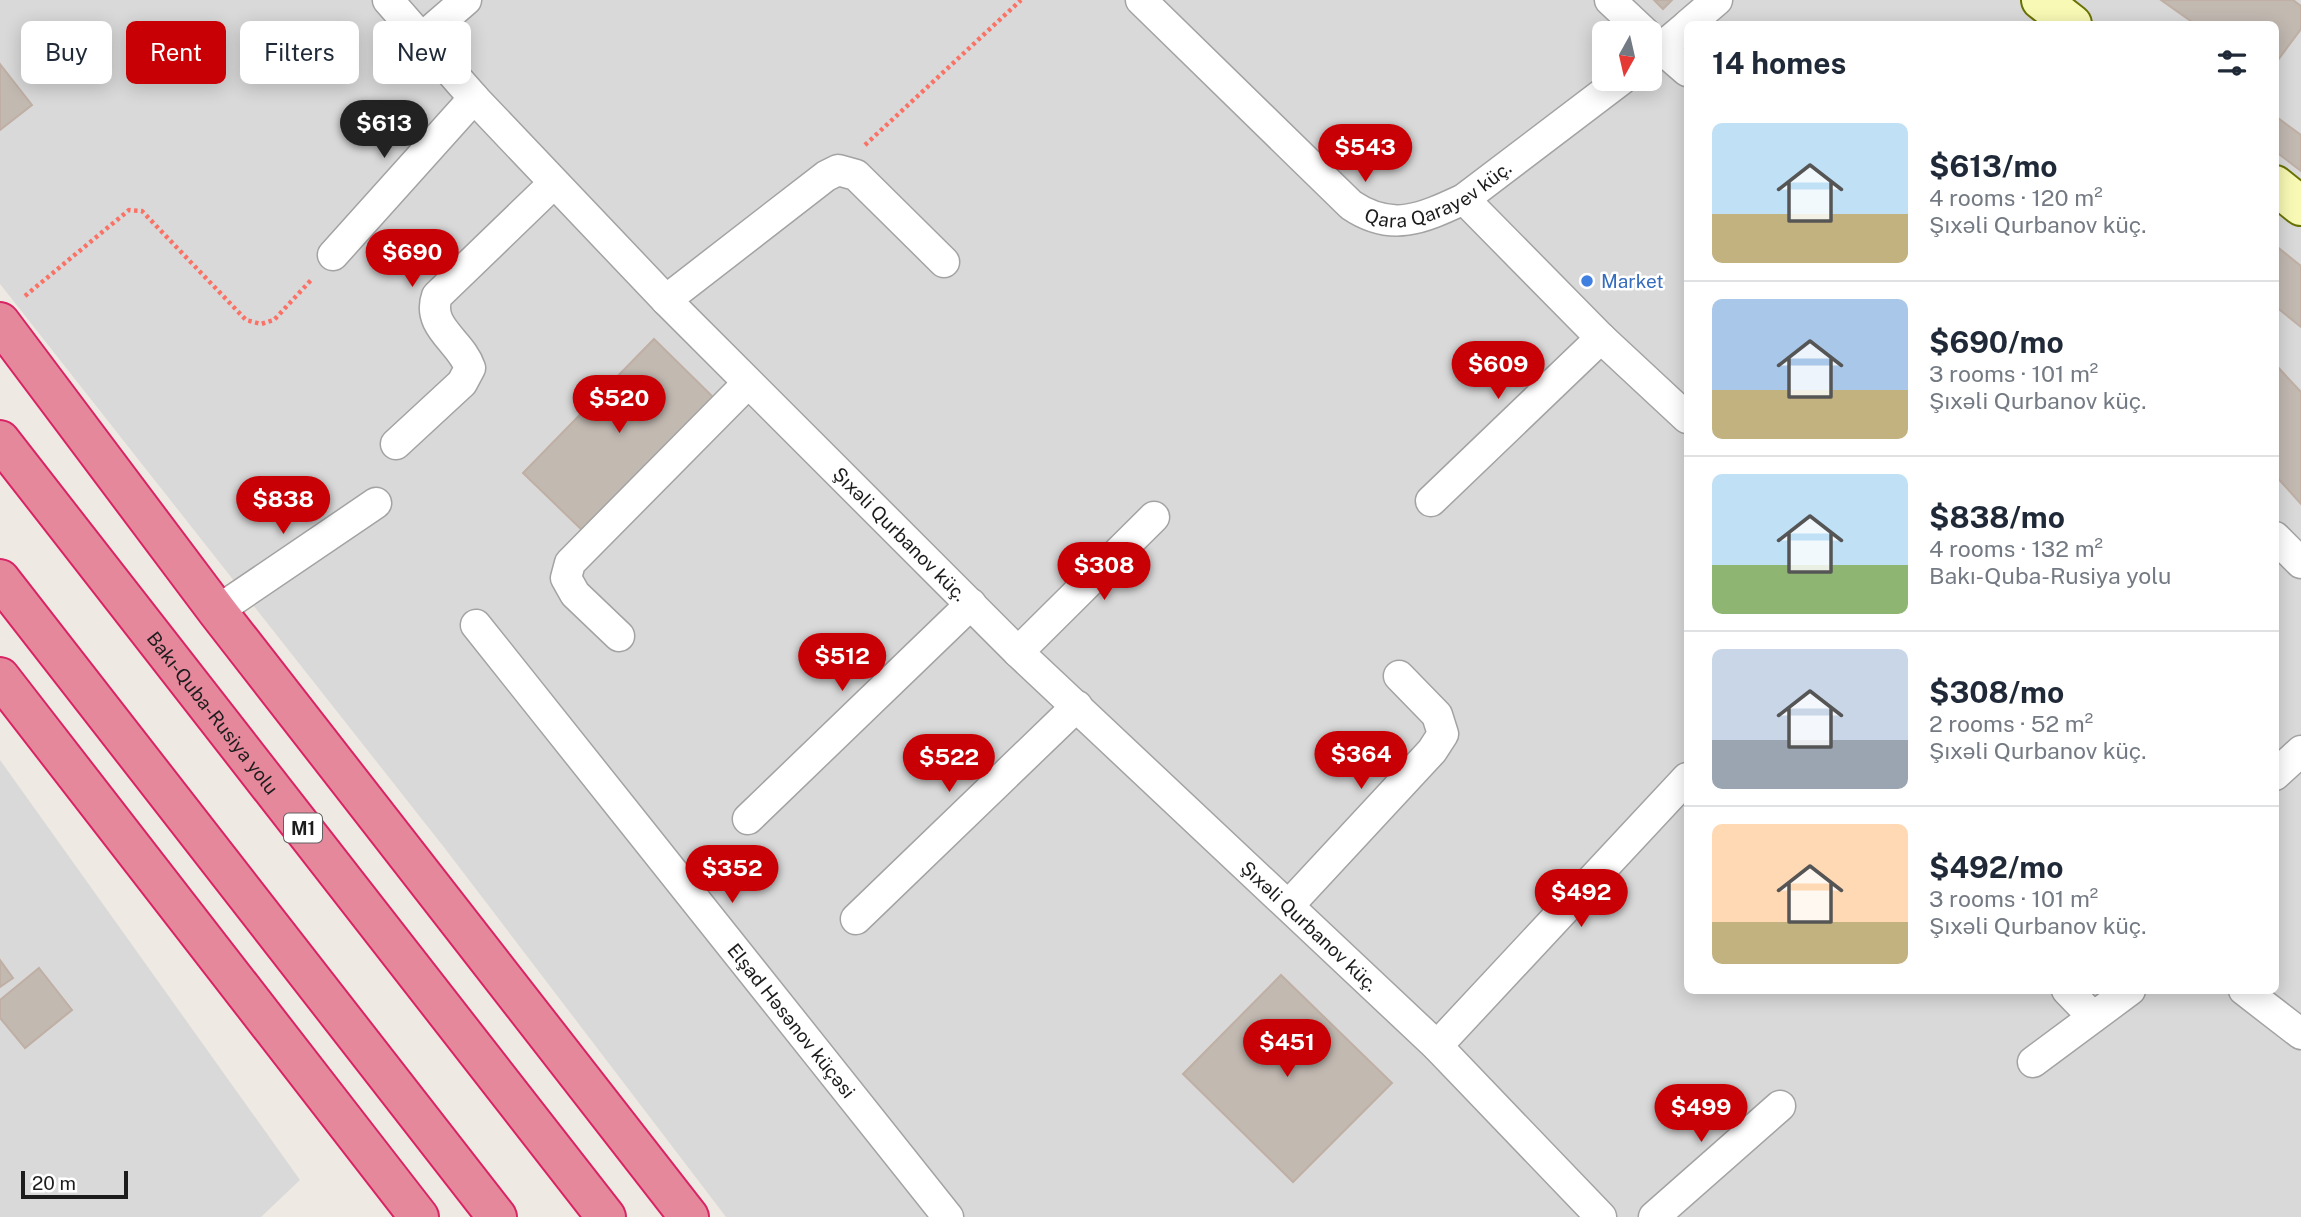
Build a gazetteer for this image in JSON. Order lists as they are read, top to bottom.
{
  "streets": {
    "highway": ["Bakı-Quba-Rusiya yolu", "M1"],
    "street": ["Qara Qarayev küç.", "Şıxəli Qurbanov küç.", "Elşad Həsənov küçəsi"]
  },
  "places": ["Market"],
  "scale_bar": "20 m",
  "north": "bottom",
  "page": {
    "chip": [
      "Buy",
      "Rent",
      "Filters",
      "New"
    ],
    "heading": "14 homes",
    "price": [
      "$613",
      "$543",
      "$690",
      "$609",
      "$520",
      "$838",
      "$308",
      "$512",
      "$364",
      "$522",
      "$352",
      "$492",
      "$451",
      "$499"
    ],
    "list": [
      {
        "name": "$613/mo",
        "note": "4 rooms · 120 m² · Şıxəli Qurbanov küç."
      },
      {
        "name": "$690/mo",
        "note": "3 rooms · 101 m² · Şıxəli Qurbanov küç."
      },
      {
        "name": "$838/mo",
        "note": "4 rooms · 132 m² · Bakı-Quba-Rusiya yolu"
      },
      {
        "name": "$308/mo",
        "note": "2 rooms · 52 m² · Şıxəli Qurbanov küç."
      },
      {
        "name": "$492/mo",
        "note": "3 rooms · 101 m² · Şıxəli Qurbanov küç."
      }
    ],
    "scale": "20 m"
  }
}
